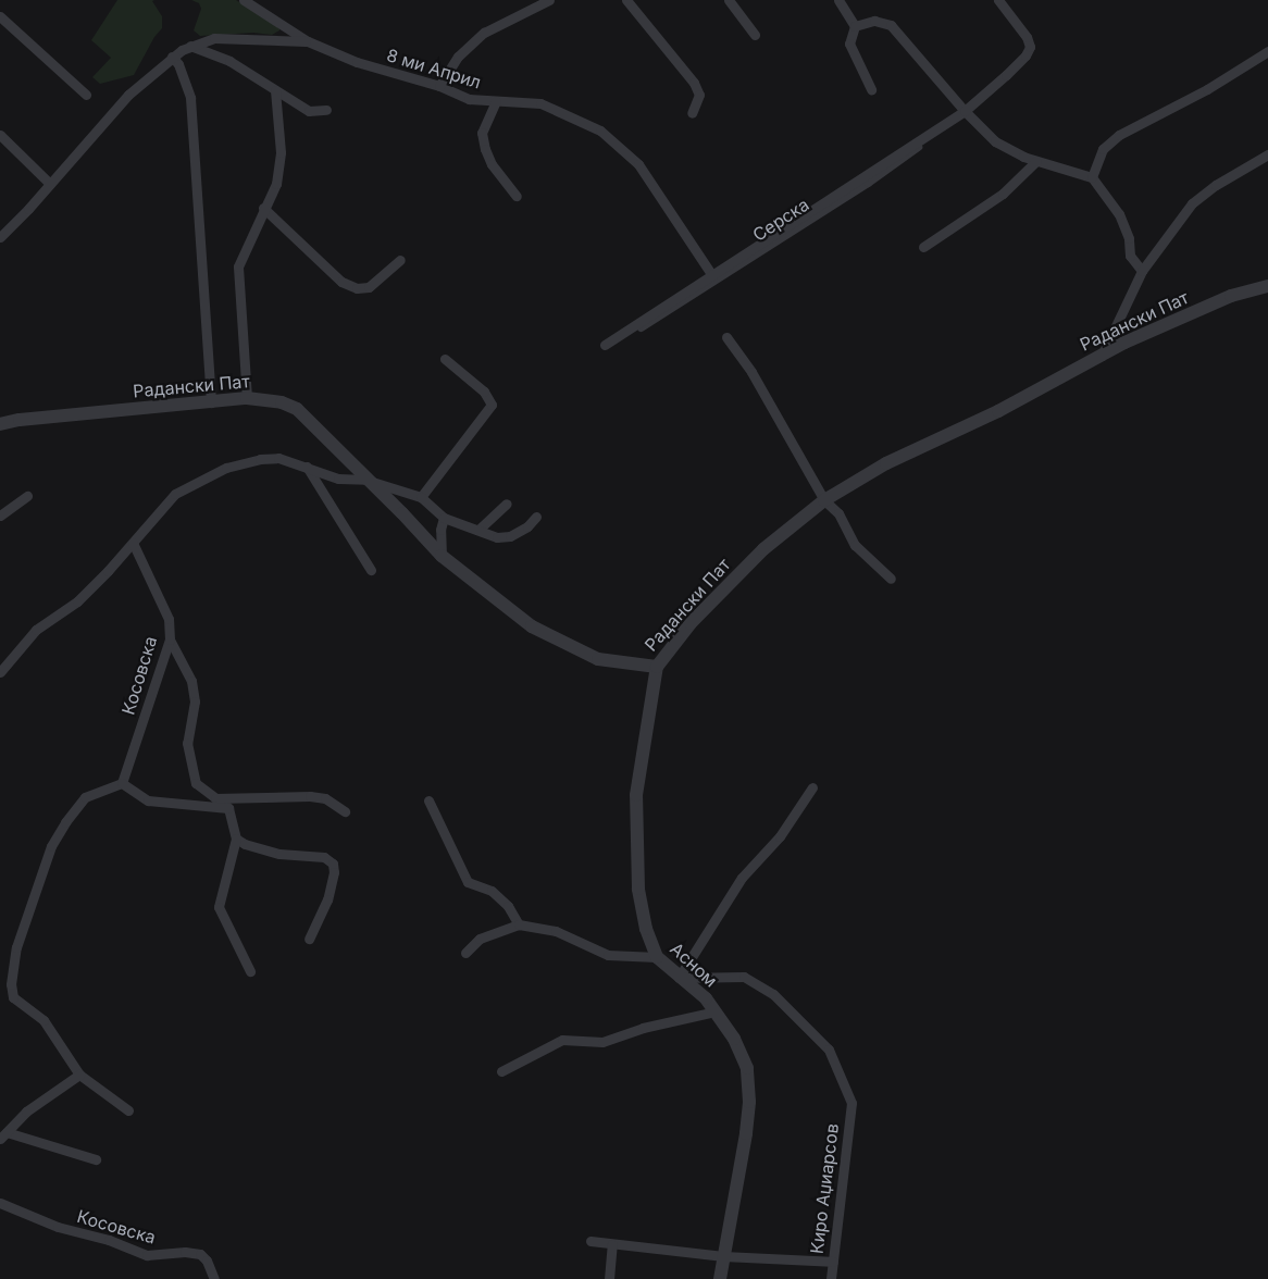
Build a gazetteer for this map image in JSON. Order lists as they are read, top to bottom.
{
  "streets": {
    "street": [
      "8 ми Април",
      "Серска",
      "Радански Пат",
      "Косовска",
      "Асном",
      "Киро Аџиарсов"
    ]
  },
  "crossings": [
    ["Радански Пат", "Асном"],
    ["Асном", "Киро Аџиарсов"]
  ]
}
